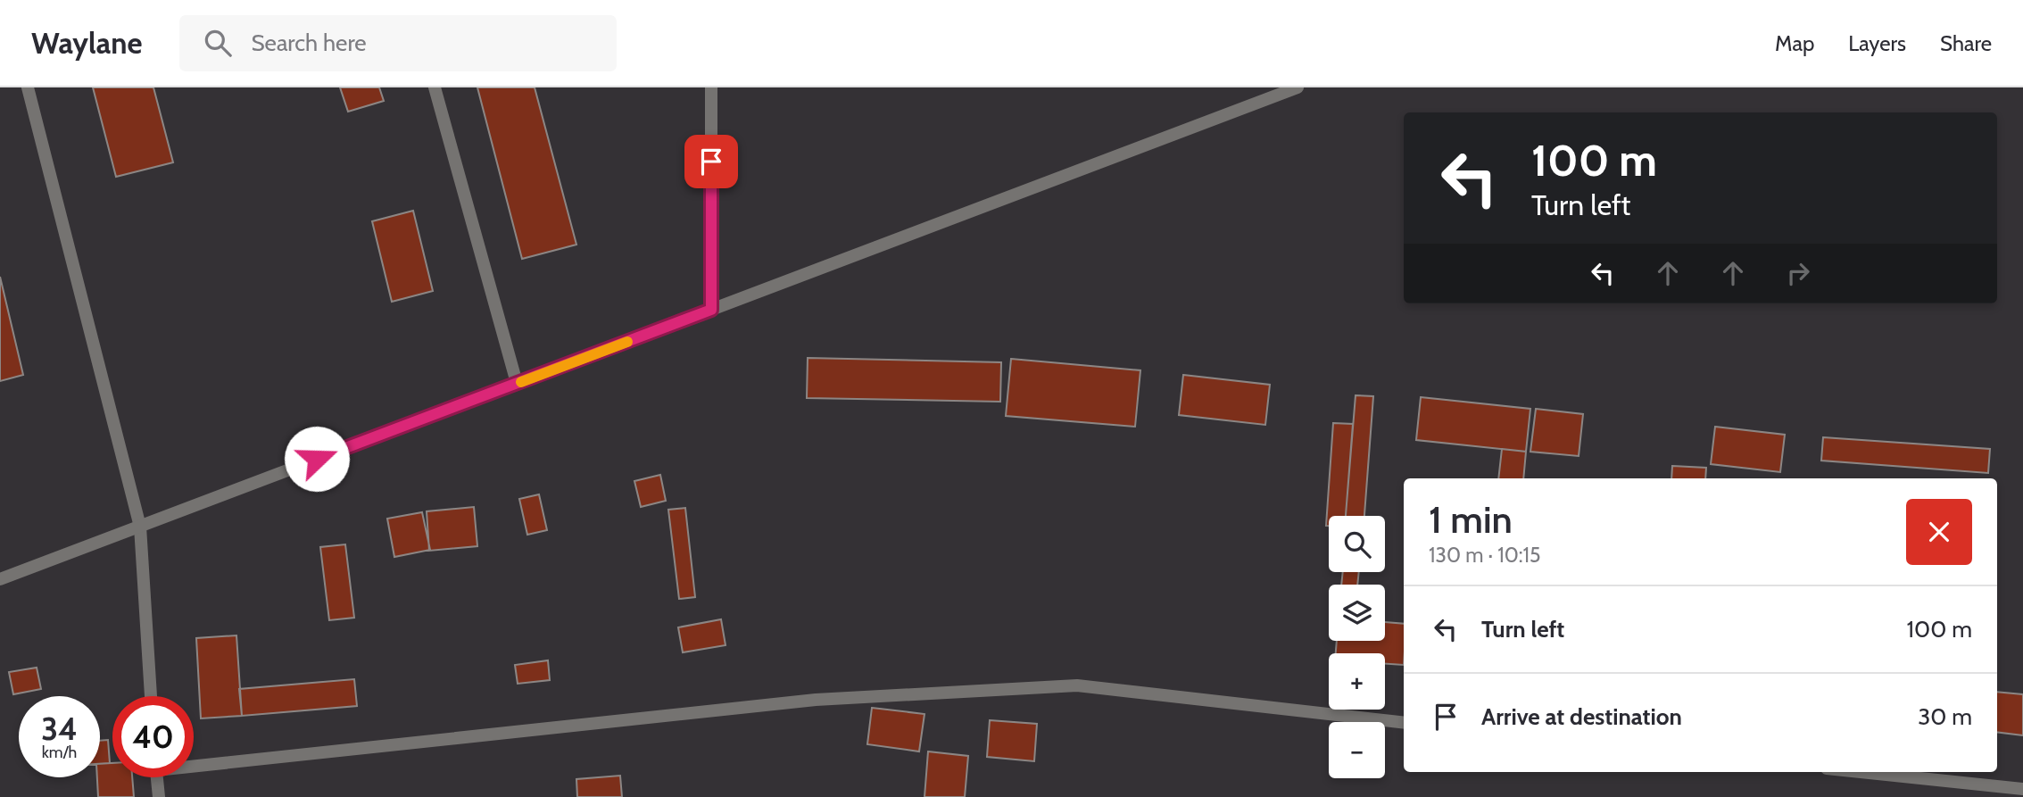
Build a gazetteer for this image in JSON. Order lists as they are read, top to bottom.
{
  "page": {
    "header": "Waylane",
    "search": "Search here",
    "nav": ["Map", "Layers", "Share"],
    "turn": ["100 m", "Turn left"],
    "heading": ["1 min", "130 m · 10:15"],
    "map_buttons": ["+", "−"],
    "list": [
      {
        "name": "Turn left",
        "value": "100 m"
      },
      {
        "name": "Arrive at destination",
        "value": "30 m"
      }
    ],
    "speed": "34 km/h",
    "limit": "40"
  }
}
